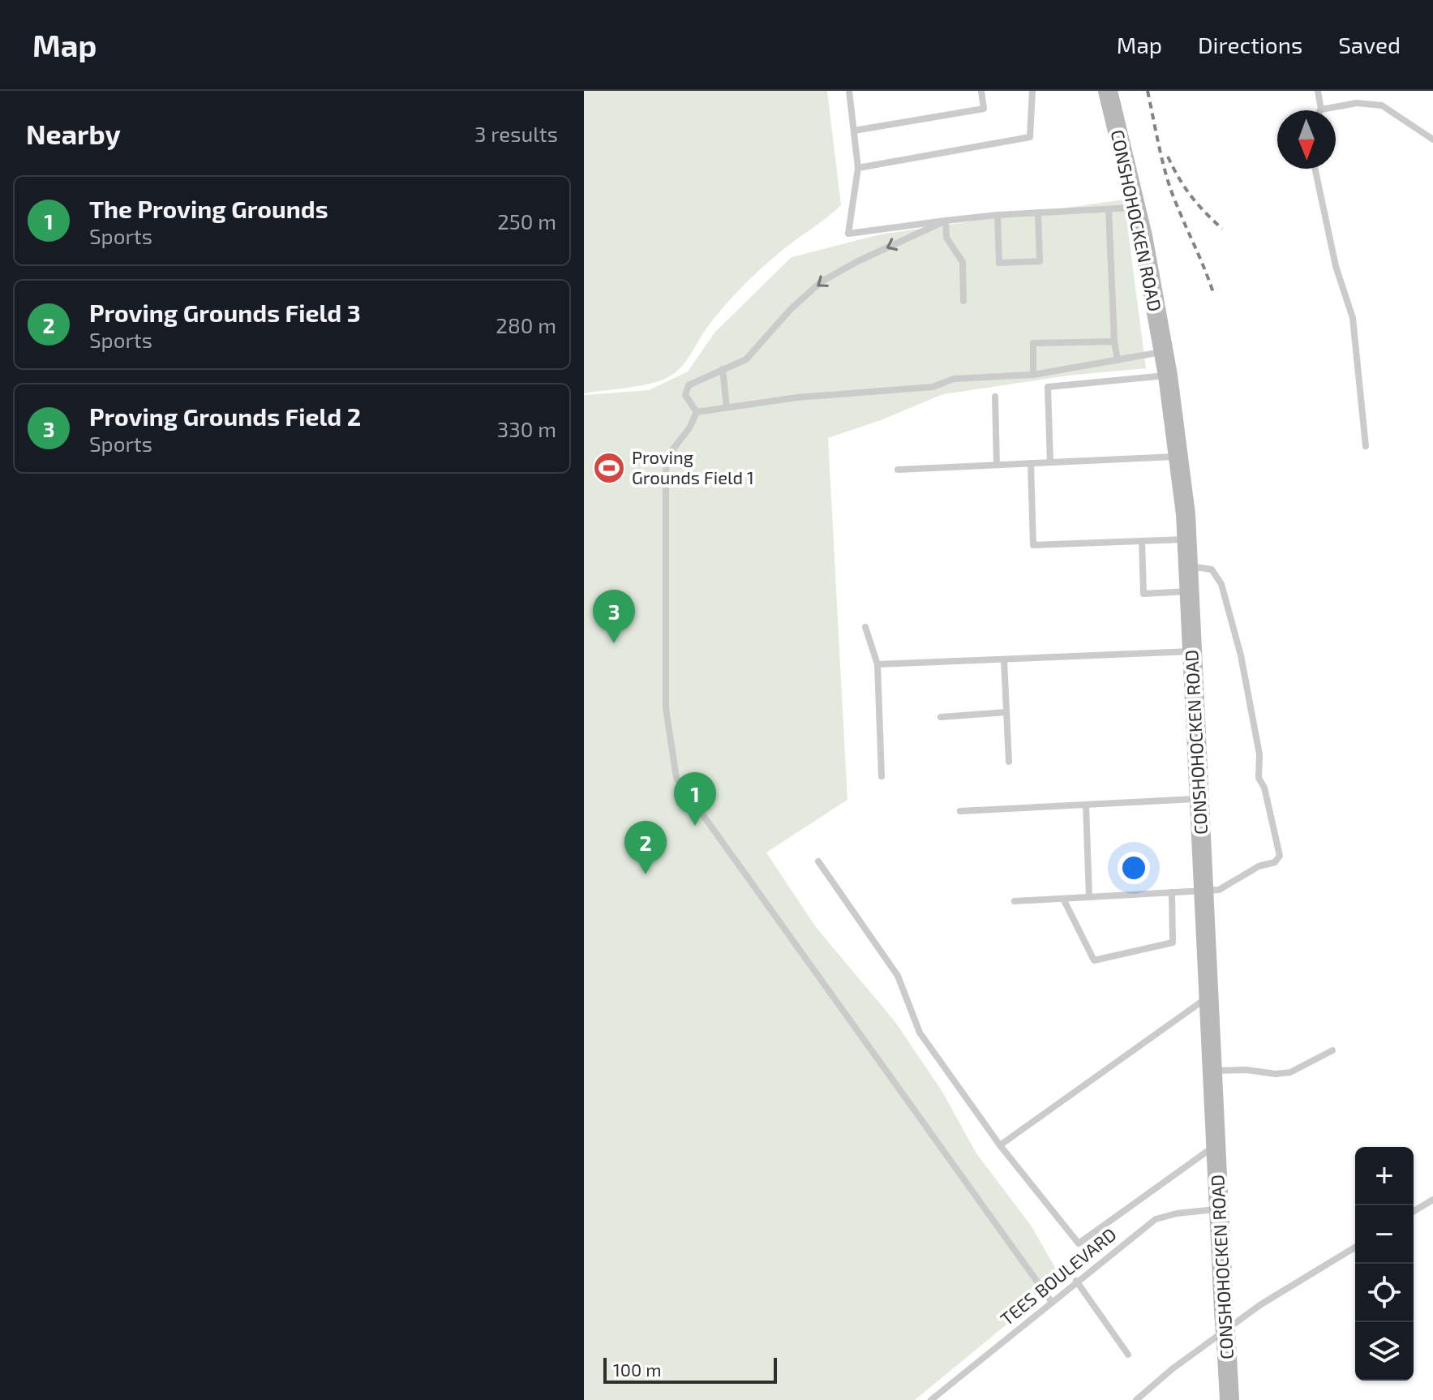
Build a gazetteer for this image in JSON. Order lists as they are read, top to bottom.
{
  "streets": {
    "main road": ["CONSHOHOCKEN ROAD"],
    "lane": ["TEES BOULEVARD"]
  },
  "crossings": [
    ["CONSHOHOCKEN ROAD", "TEES BOULEVARD"]
  ],
  "places": {
    "sports": ["Proving Grounds Field 1"]
  },
  "scale_bar": "100 m",
  "north": "bottom",
  "page": {
    "header": "Map",
    "nav": ["Map", "Directions", "Saved"],
    "heading": ["Nearby", "3 results"],
    "list": [
      {
        "mark": "1",
        "name": "The Proving Grounds",
        "note": "Sports",
        "value": "250 m"
      },
      {
        "mark": "2",
        "name": "Proving Grounds Field 3",
        "note": "Sports",
        "value": "280 m"
      },
      {
        "mark": "3",
        "name": "Proving Grounds Field 2",
        "note": "Sports",
        "value": "330 m"
      }
    ],
    "pins": ["3", "1", "2"],
    "map_buttons": ["+", "−"],
    "scale": "100 m"
  }
}
